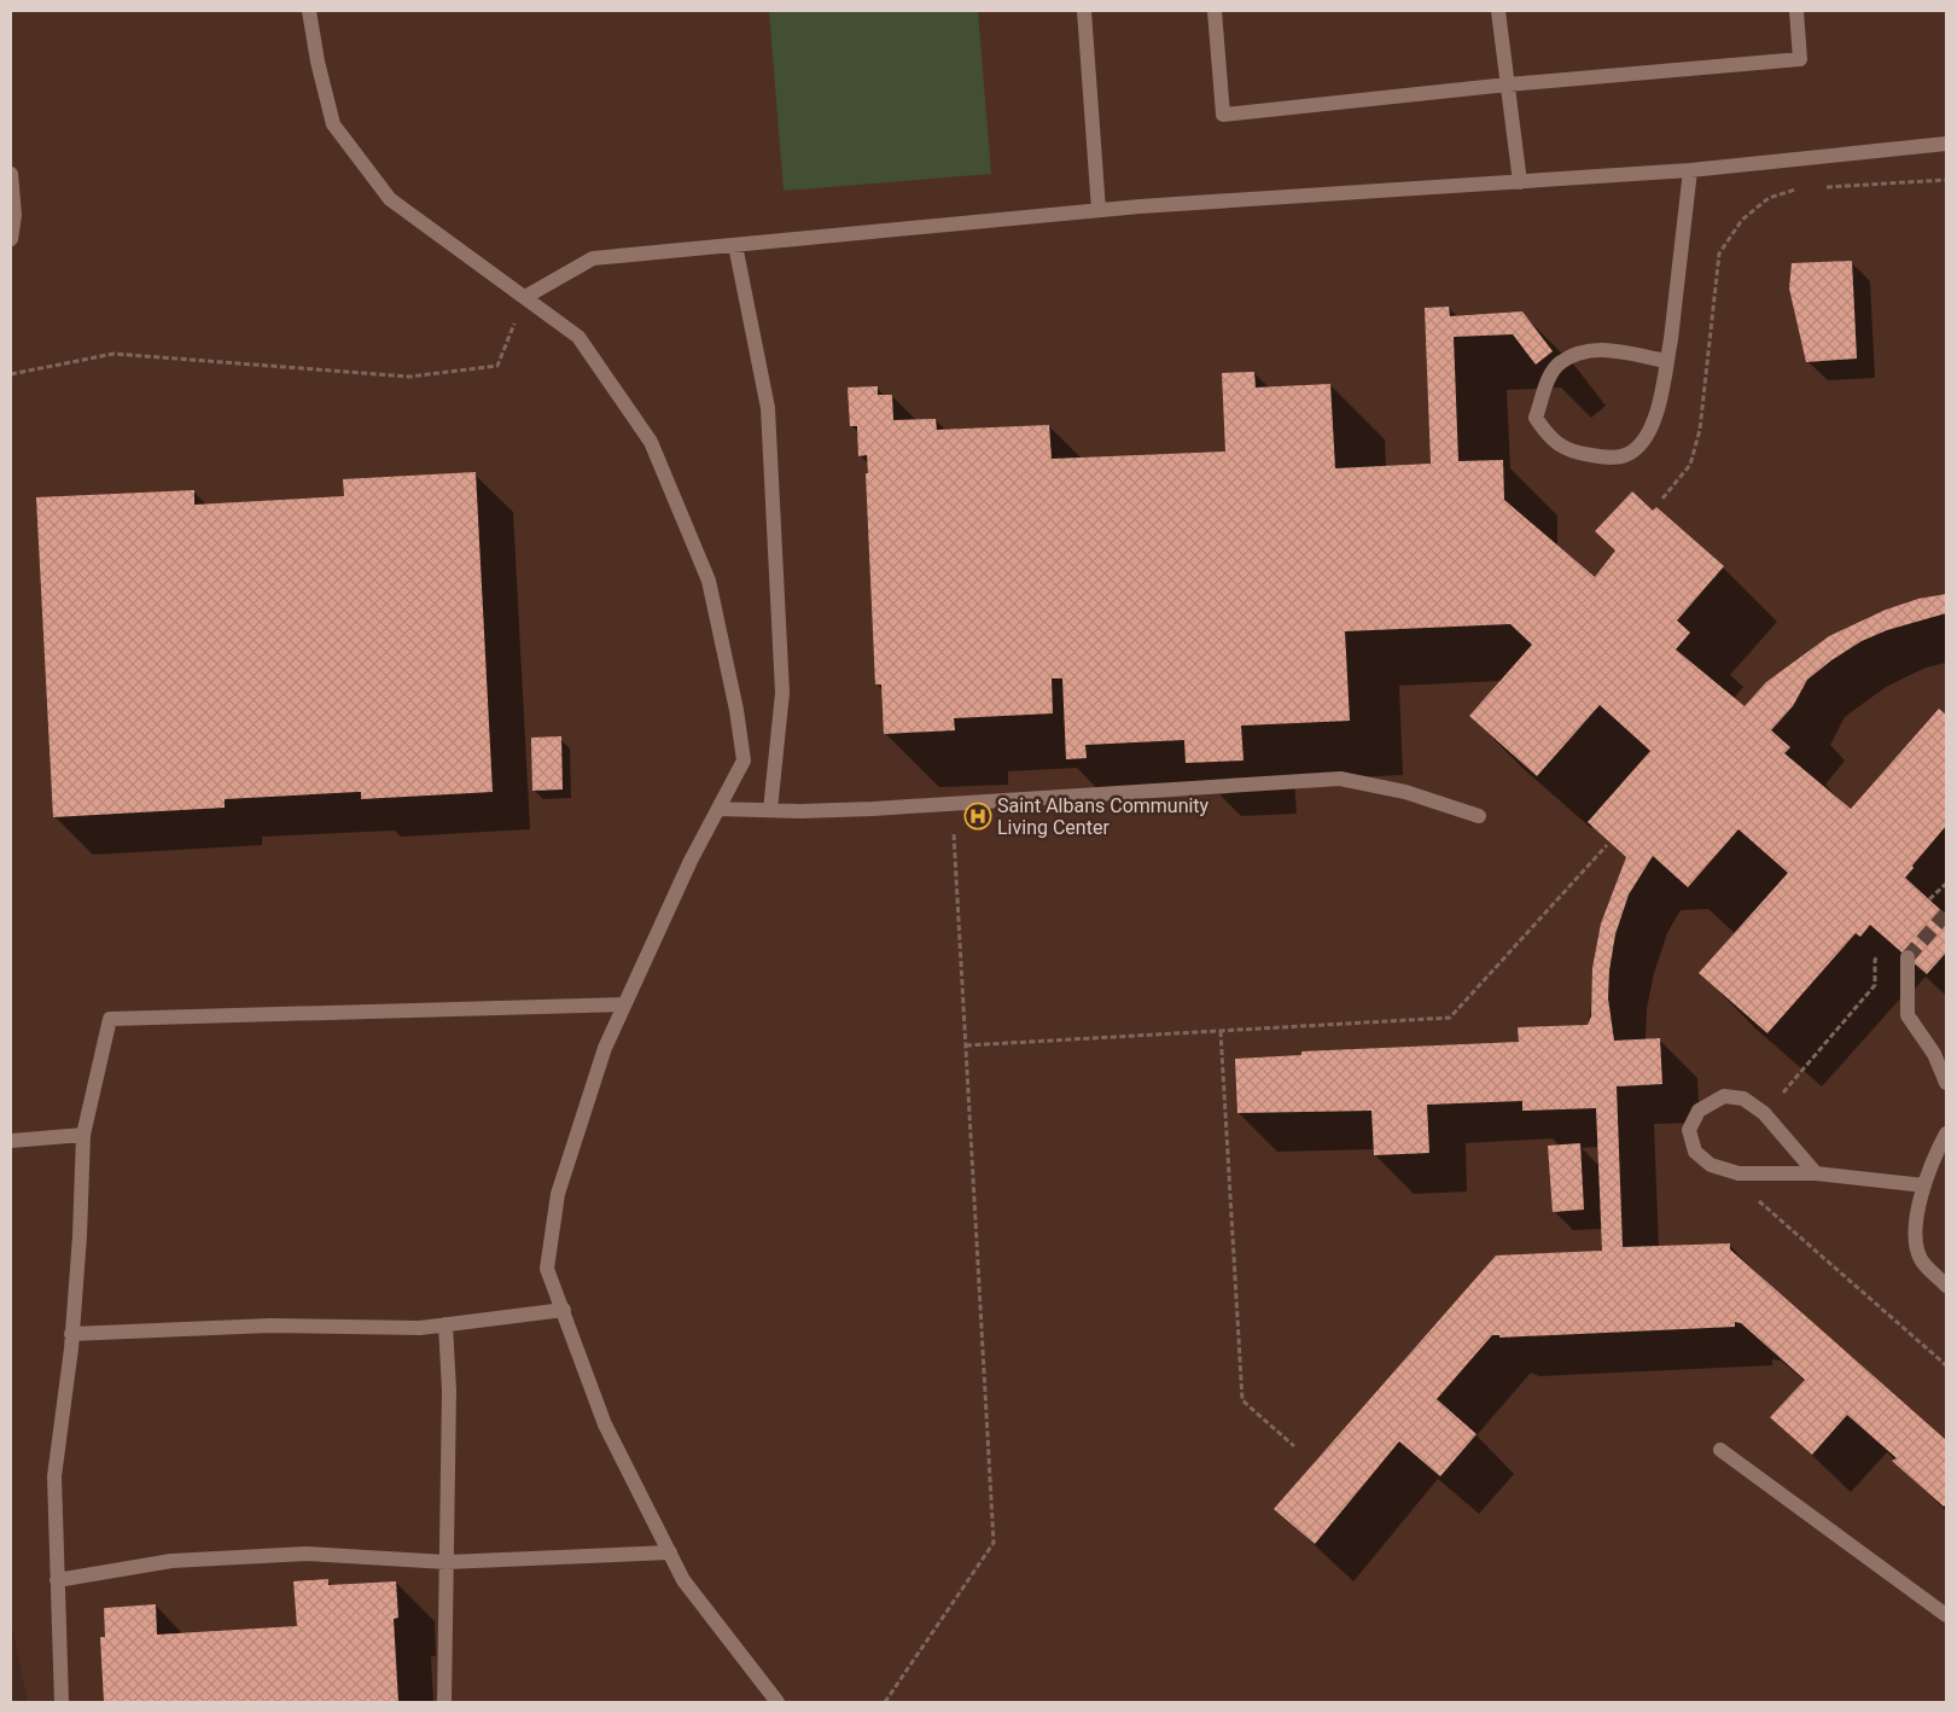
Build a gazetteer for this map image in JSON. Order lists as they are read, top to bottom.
{
  "places": {
    "hospital": ["Saint Albans Community Living Center"]
  }
}
